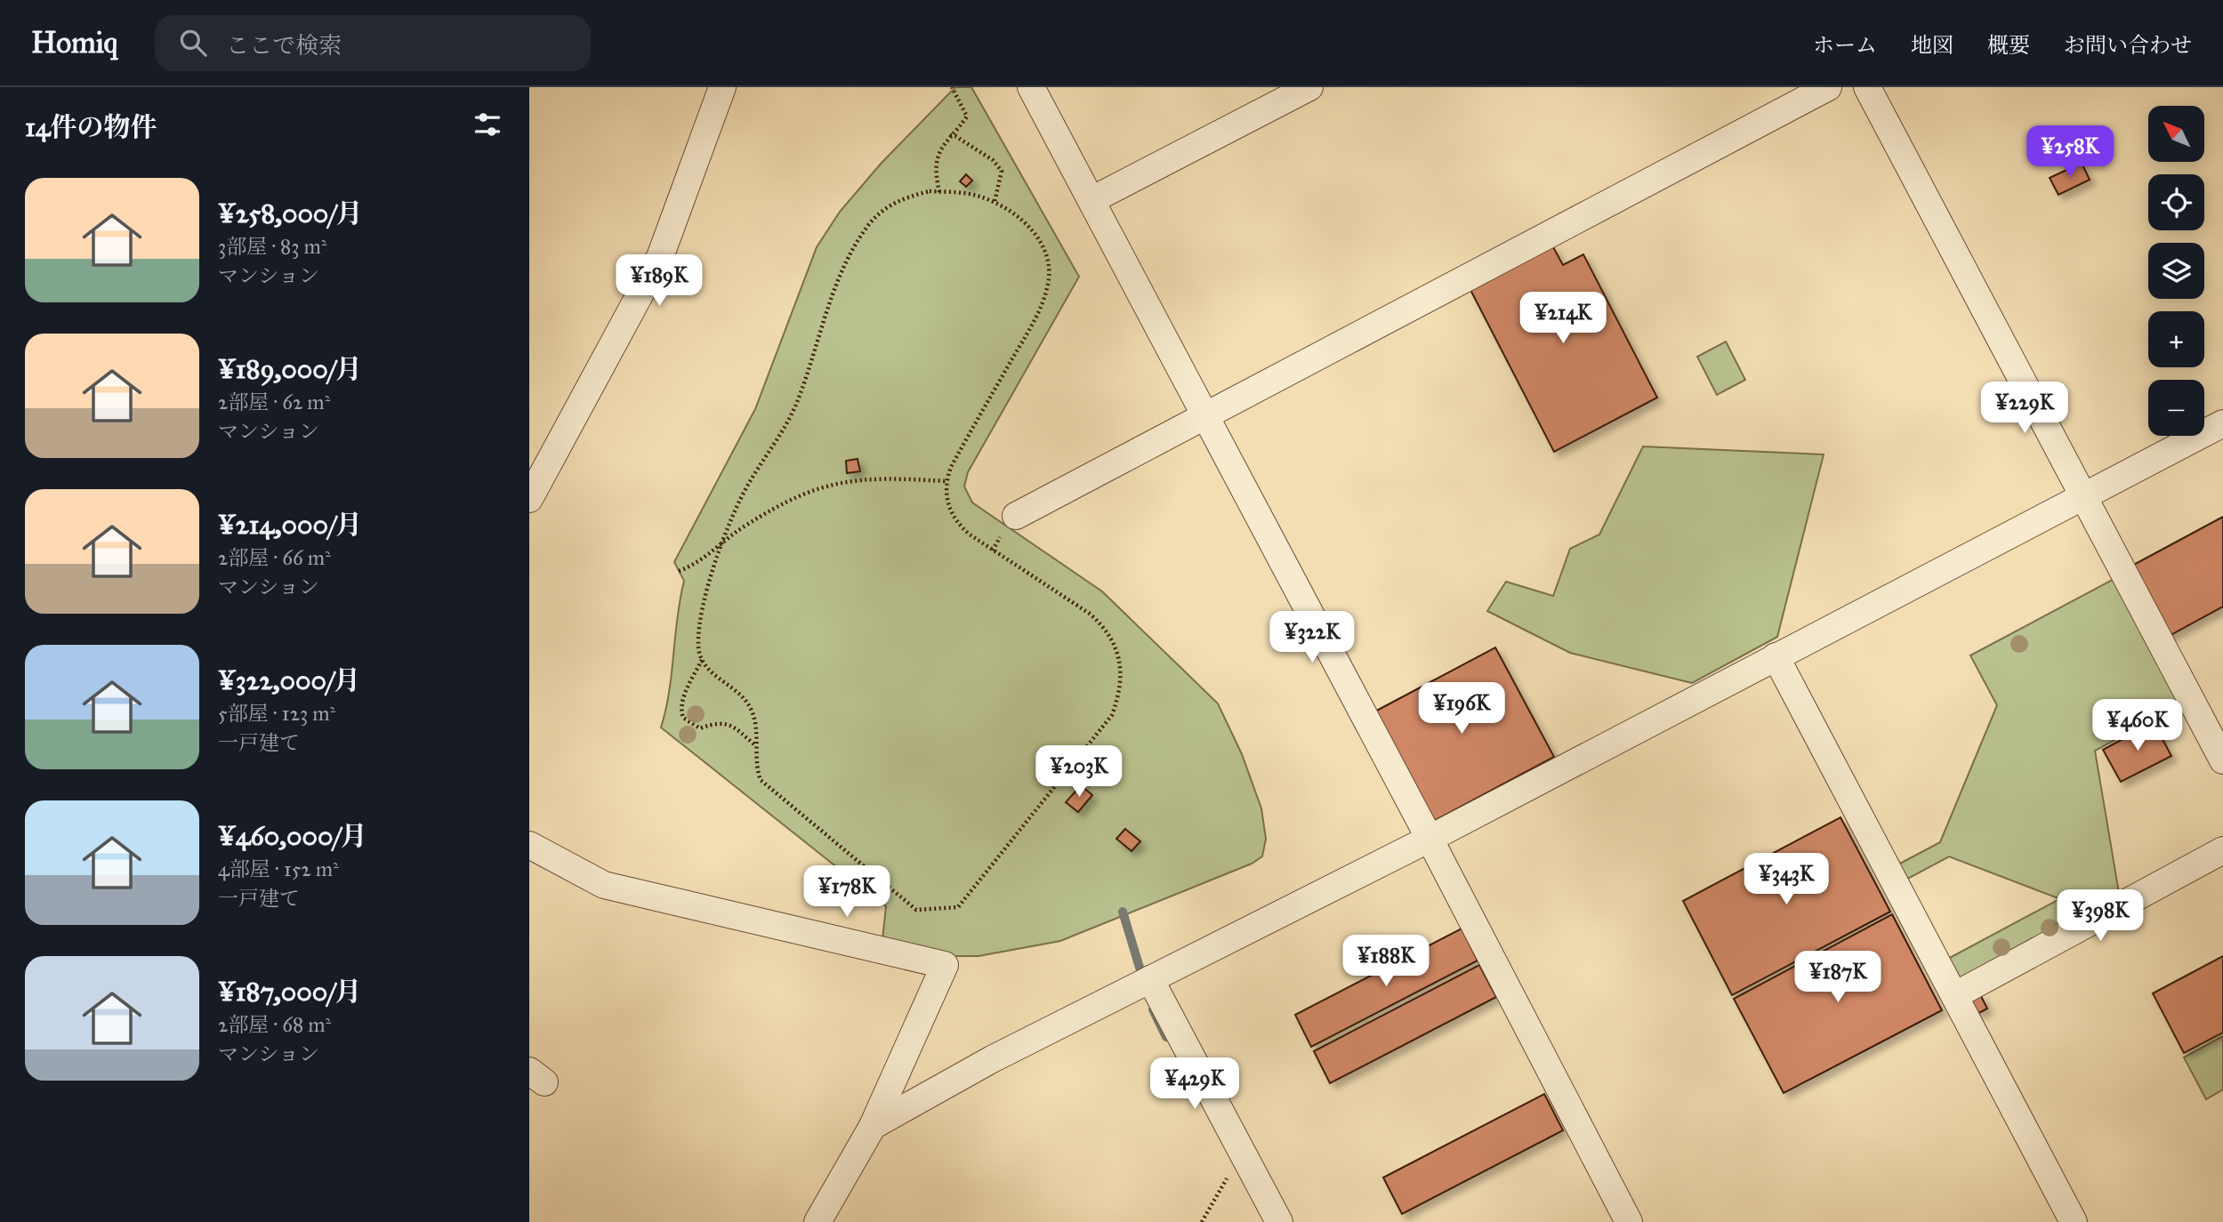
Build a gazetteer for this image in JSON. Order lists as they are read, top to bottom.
{
  "north": "top left",
  "page": {
    "header": "Homiq",
    "search": "ここで検索",
    "nav": [
      "ホーム",
      "地図",
      "概要",
      "お問い合わせ"
    ],
    "heading": "14件の物件",
    "map_buttons": ["+", "−"],
    "price": [
      "¥258K",
      "¥189K",
      "¥214K",
      "¥229K",
      "¥322K",
      "¥196K",
      "¥460K",
      "¥203K",
      "¥343K",
      "¥178K",
      "¥398K",
      "¥188K",
      "¥187K",
      "¥429K"
    ],
    "list": [
      {
        "name": "¥258,000/月",
        "note": "3部屋 · 83 m² · マンション"
      },
      {
        "name": "¥189,000/月",
        "note": "2部屋 · 62 m² · マンション"
      },
      {
        "name": "¥214,000/月",
        "note": "2部屋 · 66 m² · マンション"
      },
      {
        "name": "¥322,000/月",
        "note": "5部屋 · 123 m² · 一戸建て"
      },
      {
        "name": "¥460,000/月",
        "note": "4部屋 · 152 m² · 一戸建て"
      },
      {
        "name": "¥187,000/月",
        "note": "2部屋 · 68 m² · マンション"
      }
    ]
  }
}
